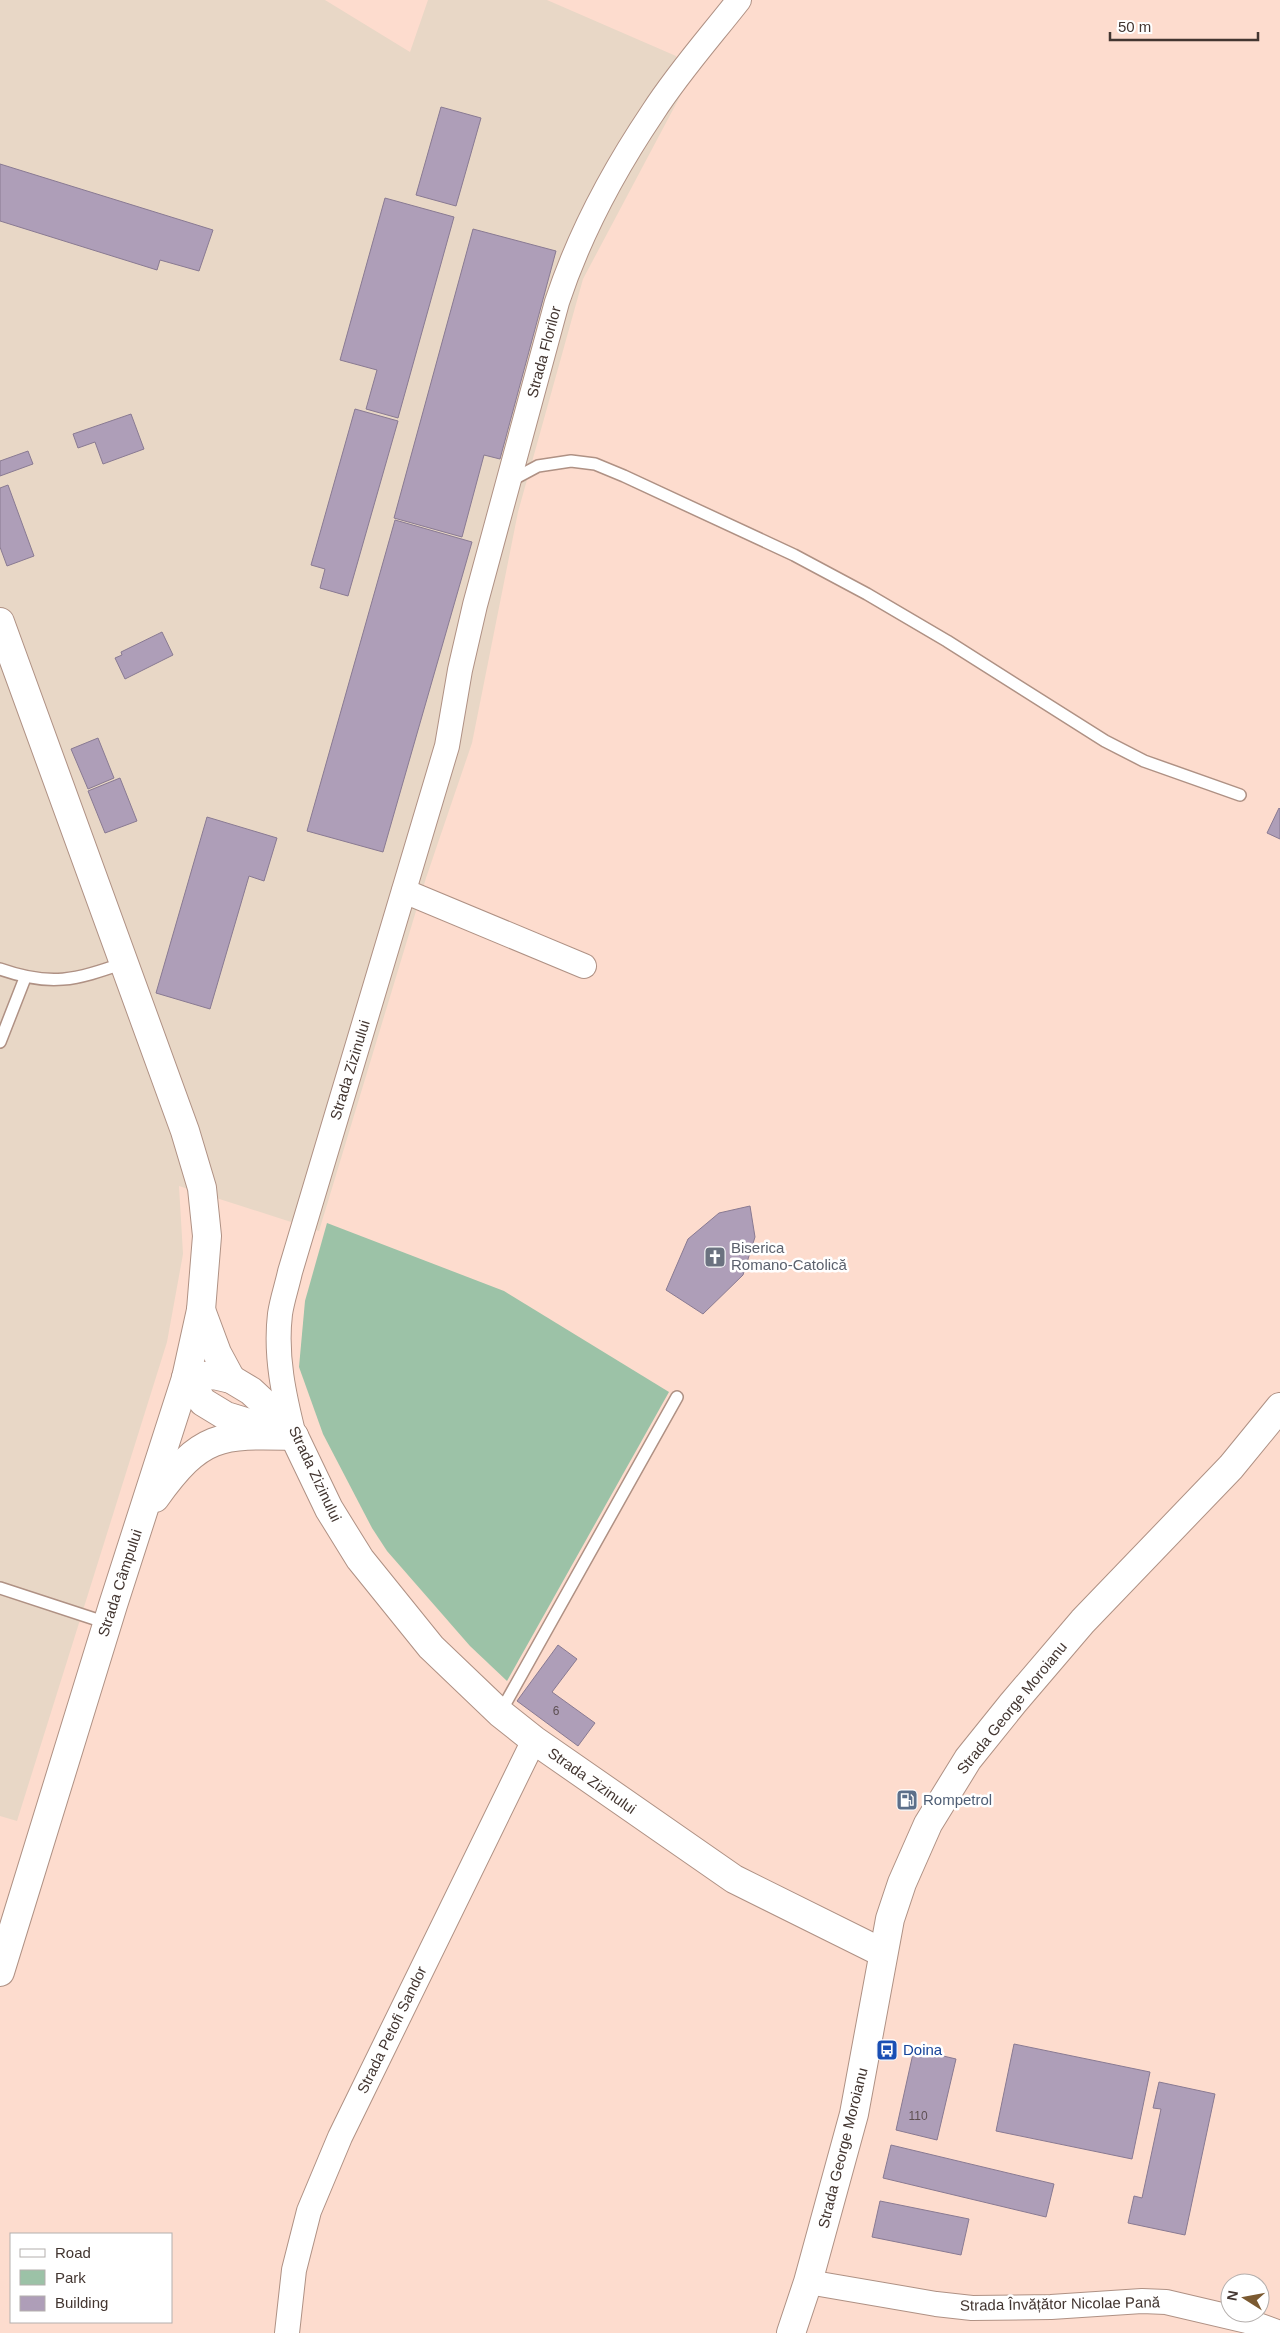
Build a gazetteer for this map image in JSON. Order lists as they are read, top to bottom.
{
  "streets": {
    "main road": ["Strada Zizinului", "Strada Câmpului", "Strada George Moroianu"],
    "street": ["Strada Florilor", "Strada Petofi Sandor", "Strada Învățător Nicolae Pană"]
  },
  "crossings": [
    ["Strada Florilor", "Strada Zizinului"],
    ["Strada Zizinului", "Strada George Moroianu"],
    ["Strada Zizinului", "Strada Petofi Sandor"],
    ["Strada George Moroianu", "Strada Învățător Nicolae Pană"]
  ],
  "places": {
    "church": ["Biserica Romano-Catolică"],
    "fuel station": ["Rompetrol"],
    "bus stop": ["Doina"]
  },
  "house_numbers": ["6", "110"],
  "legend": ["Road", "Park", "Building"],
  "scale_bar": "50 m",
  "north": "left"
}
